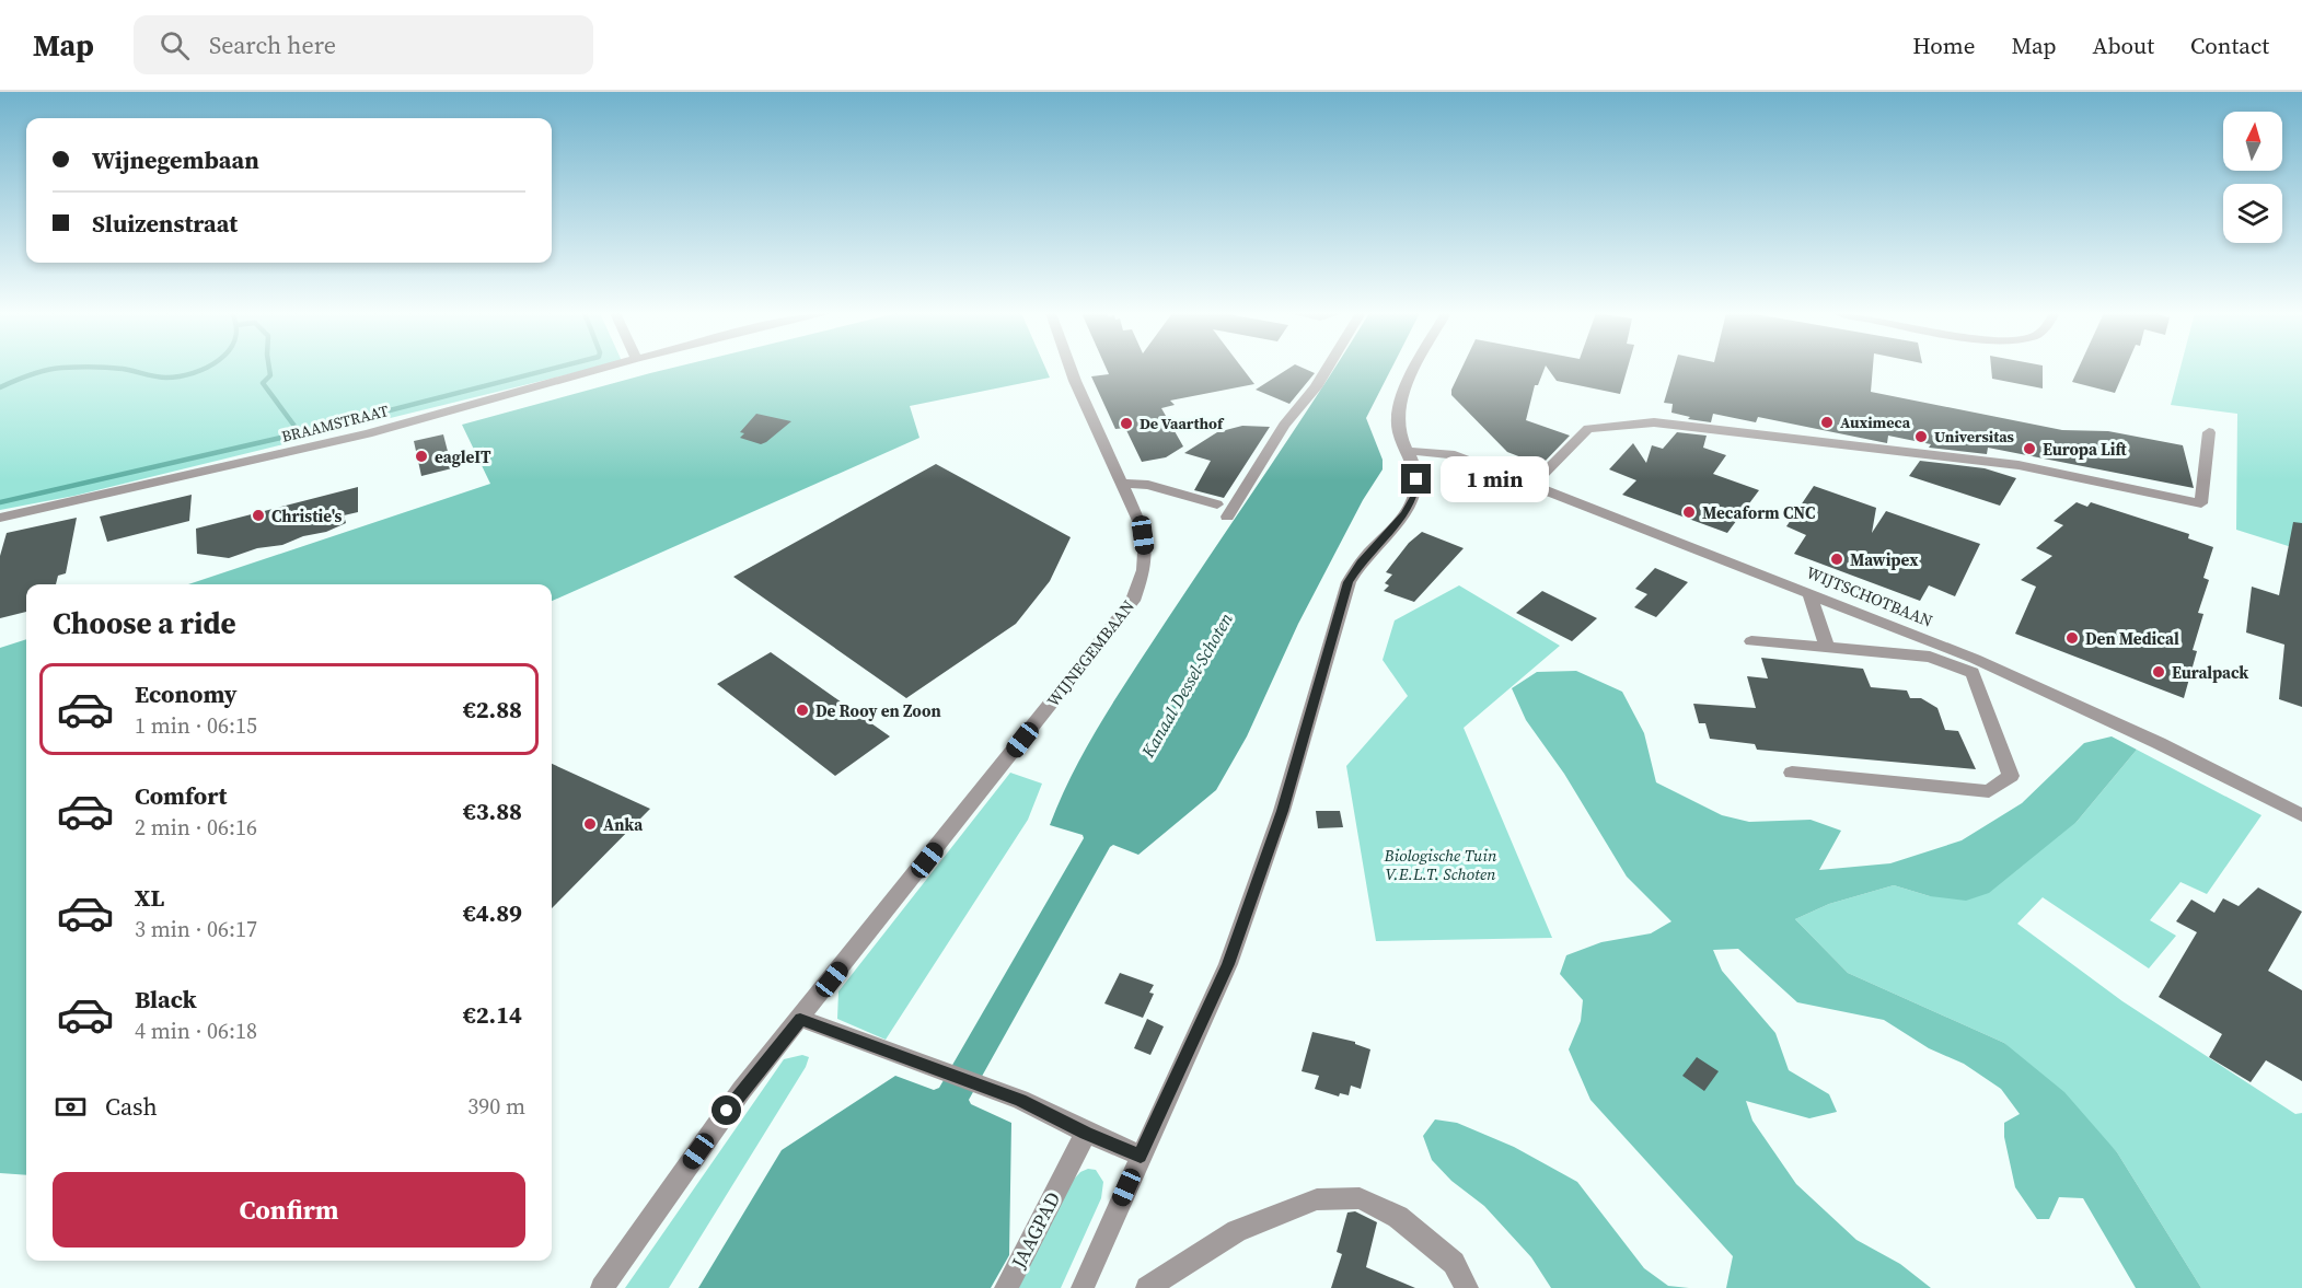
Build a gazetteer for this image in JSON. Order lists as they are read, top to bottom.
{
  "streets": {
    "street": [
      "BRAAMSTRAAT",
      "WIJTSCHOTBAAN",
      "WIJNEGEMBAAN",
      "JAAGPAD"
    ]
  },
  "water": ["Kanaal Dessel-Schoten"],
  "parks": ["Biologische Tuin V.E.L.T. Schoten"],
  "places": [
    "Auximeca",
    "De Vaarthof",
    "Universitas",
    "Europa Lift",
    "eagleIT",
    "Mecaform CNC",
    "Christie's",
    "Mawipex",
    "Den Medical",
    "Euralpack",
    "De Rooy en Zoon",
    "Anka"
  ],
  "north": "top",
  "page": {
    "header": "Map",
    "search": "Search here",
    "nav": [
      "Home",
      "Map",
      "About",
      "Contact"
    ],
    "banner": ["Wijnegembaan", "Sluizenstraat"],
    "bubble": "1 min",
    "heading": "Choose a ride",
    "list": [
      {
        "name": "Economy",
        "note": "1 min · 06:15",
        "value": "€2.88"
      },
      {
        "name": "Comfort",
        "note": "2 min · 06:16",
        "value": "€3.88"
      },
      {
        "name": "XL",
        "note": "3 min · 06:17",
        "value": "€4.89"
      },
      {
        "name": "Black",
        "note": "4 min · 06:18",
        "value": "€2.14"
      }
    ],
    "pay": ["Cash", "390 m"],
    "buttons": "Confirm"
  }
}
